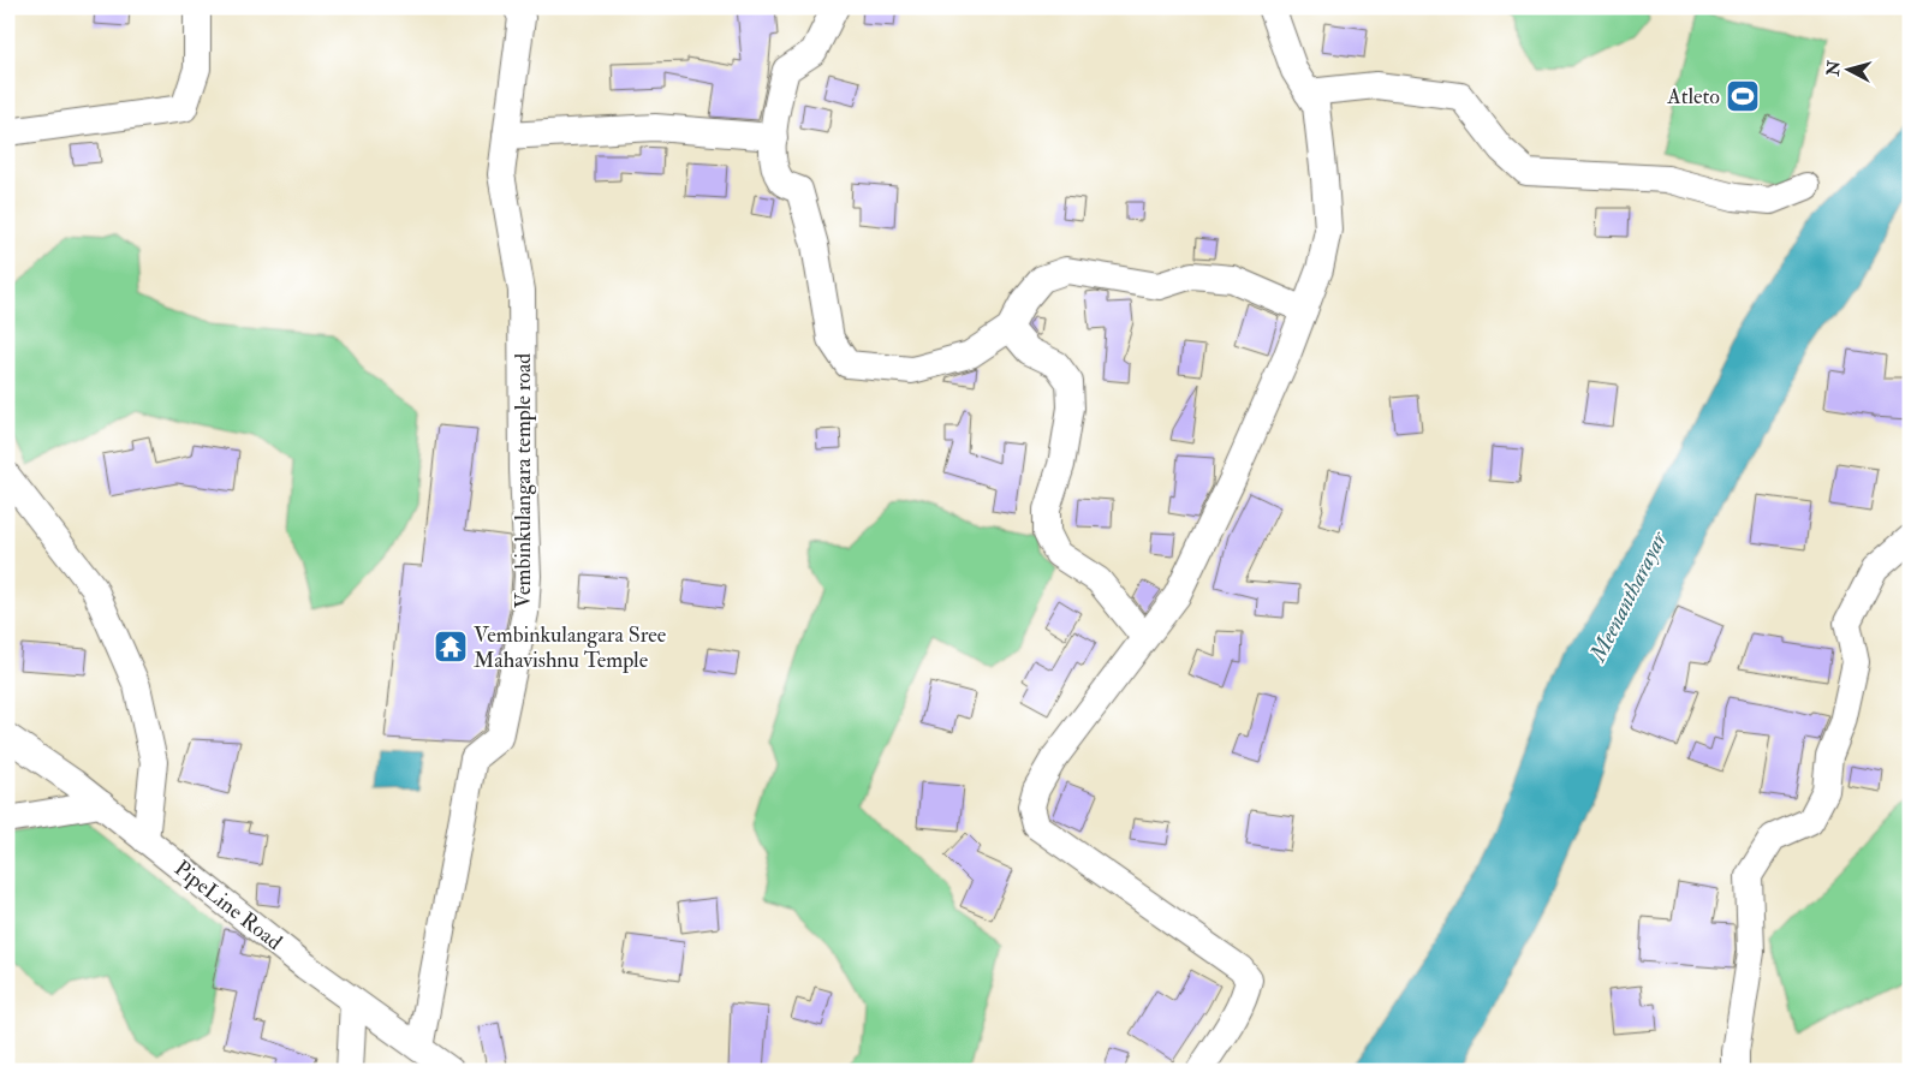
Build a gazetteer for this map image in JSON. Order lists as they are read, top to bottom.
{
  "streets": {
    "street": ["Vembinkulangara temple road", "PipeLine Road"]
  },
  "crossings": [
    ["Vembinkulangara temple road", "PipeLine Road"]
  ],
  "water": ["Meenantharayar"],
  "places": {
    "sports": ["Atleto"],
    "temple": ["Vembinkulangara Sree Mahavishnu Temple"]
  },
  "north": "left"
}
